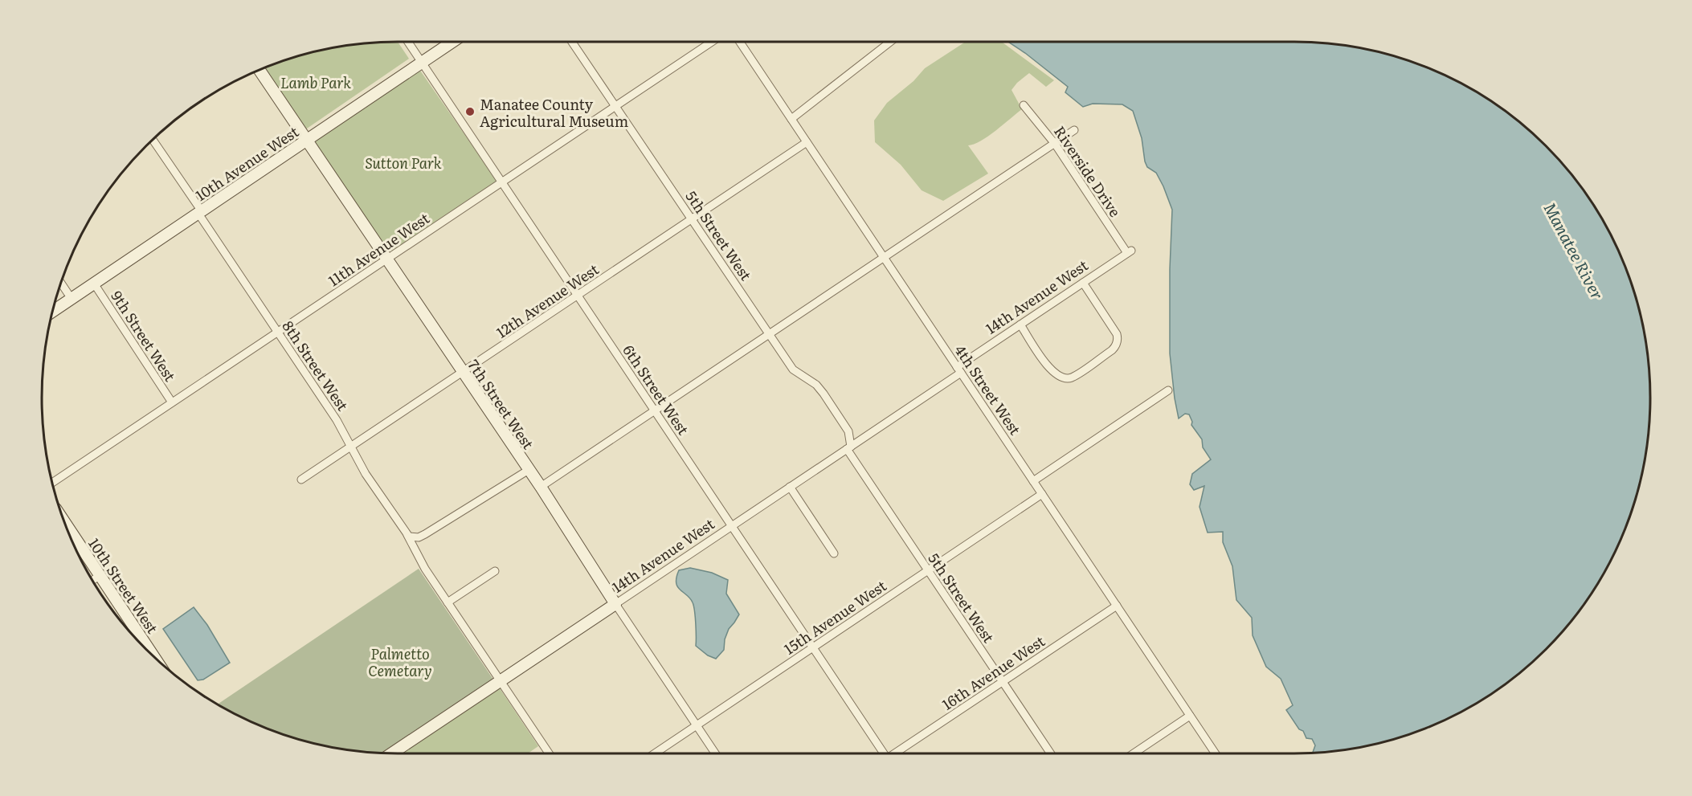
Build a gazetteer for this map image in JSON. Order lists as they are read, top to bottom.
{
  "streets": {
    "street": [
      "10th Avenue West",
      "Riverside Drive",
      "5th Street West",
      "11th Avenue West",
      "14th Avenue West",
      "12th Avenue West",
      "9th Street West",
      "8th Street West",
      "6th Street West",
      "4th Street West",
      "7th Street West",
      "10th Street West",
      "15th Avenue West",
      "16th Avenue West"
    ]
  },
  "crossings": [
    ["10th Avenue West", "9th Street West"],
    ["10th Avenue West", "8th Street West"],
    ["10th Avenue West", "6th Street West"],
    ["10th Avenue West", "7th Street West"],
    ["Riverside Drive", "14th Avenue West"],
    ["5th Street West", "11th Avenue West"],
    ["5th Street West", "14th Avenue West"],
    ["5th Street West", "12th Avenue West"],
    ["5th Street West", "15th Avenue West"],
    ["5th Street West", "16th Avenue West"],
    ["11th Avenue West", "9th Street West"],
    ["11th Avenue West", "8th Street West"],
    ["11th Avenue West", "6th Street West"],
    ["11th Avenue West", "7th Street West"],
    ["14th Avenue West", "8th Street West"],
    ["14th Avenue West", "6th Street West"],
    ["14th Avenue West", "4th Street West"],
    ["14th Avenue West", "7th Street West"],
    ["12th Avenue West", "8th Street West"],
    ["12th Avenue West", "6th Street West"],
    ["12th Avenue West", "4th Street West"],
    ["12th Avenue West", "7th Street West"],
    ["6th Street West", "15th Avenue West"],
    ["4th Street West", "15th Avenue West"],
    ["4th Street West", "16th Avenue West"],
    ["7th Street West", "15th Avenue West"]
  ],
  "water": ["Manatee River"],
  "parks": ["Lamb Park", "Sutton Park", "Palmetto Cemetary"],
  "places": ["Manatee County Agricultural Museum"]
}
